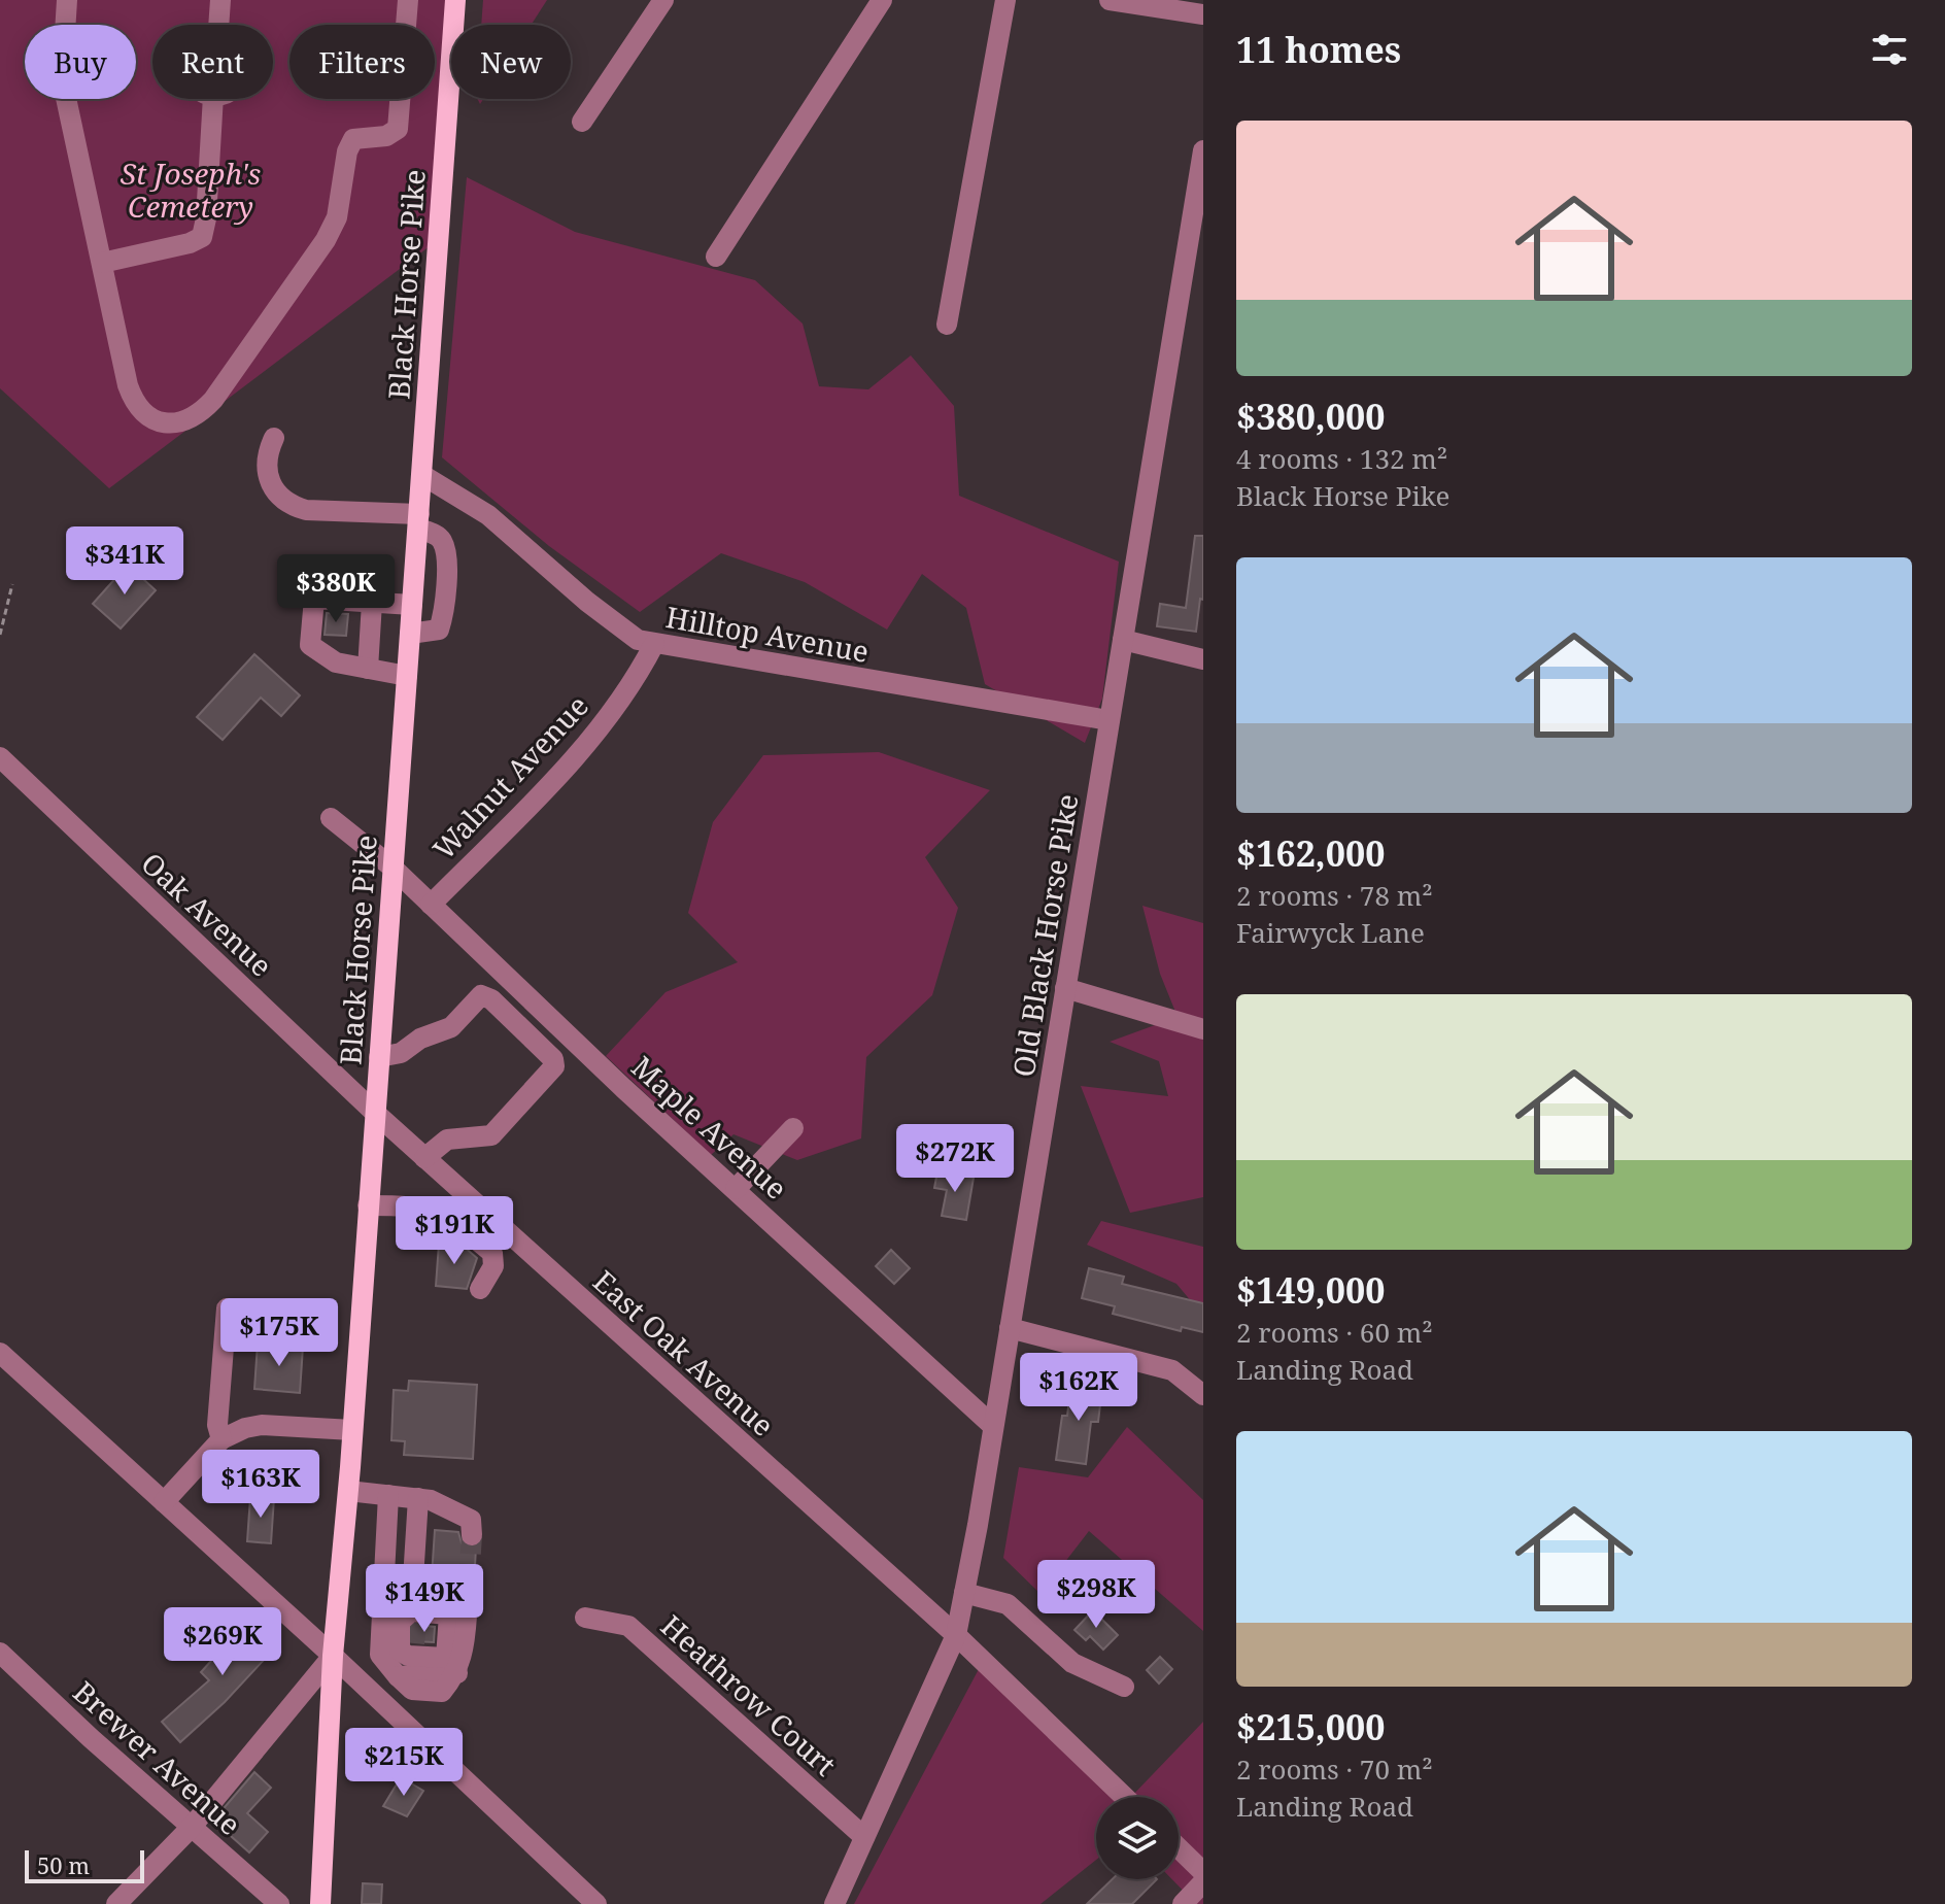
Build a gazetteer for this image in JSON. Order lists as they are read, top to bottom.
{
  "streets": {
    "main road": ["Black Horse Pike"],
    "street": [
      "Hilltop Avenue",
      "Walnut Avenue",
      "Oak Avenue",
      "Old Black Horse Pike",
      "Maple Avenue",
      "East Oak Avenue",
      "Heathrow Court",
      "Brewer Avenue"
    ]
  },
  "crossings": [
    ["Black Horse Pike", "Hilltop Avenue"],
    ["Black Horse Pike", "Oak Avenue"],
    ["Black Horse Pike", "Maple Avenue"],
    ["Black Horse Pike", "East Oak Avenue"],
    ["Hilltop Avenue", "Walnut Avenue"],
    ["Hilltop Avenue", "Old Black Horse Pike"],
    ["Walnut Avenue", "Maple Avenue"],
    ["Oak Avenue", "East Oak Avenue"],
    ["Old Black Horse Pike", "Maple Avenue"],
    ["Old Black Horse Pike", "East Oak Avenue"],
    ["Old Black Horse Pike", "Heathrow Court"]
  ],
  "parks": ["St Joseph's Cemetery"],
  "scale_bar": "50 m",
  "page": {
    "heading": "11 homes",
    "chip": [
      "Buy",
      "Rent",
      "Filters",
      "New"
    ],
    "list": [
      {
        "name": "$380,000",
        "note": "4 rooms · 132 m² · Black Horse Pike"
      },
      {
        "name": "$162,000",
        "note": "2 rooms · 78 m² · Fairwyck Lane"
      },
      {
        "name": "$149,000",
        "note": "2 rooms · 60 m² · Landing Road"
      },
      {
        "name": "$215,000",
        "note": "2 rooms · 70 m² · Landing Road"
      }
    ],
    "price": [
      "$341K",
      "$380K",
      "$272K",
      "$191K",
      "$175K",
      "$162K",
      "$163K",
      "$298K",
      "$149K",
      "$269K",
      "$215K"
    ],
    "scale": "50 m"
  }
}
